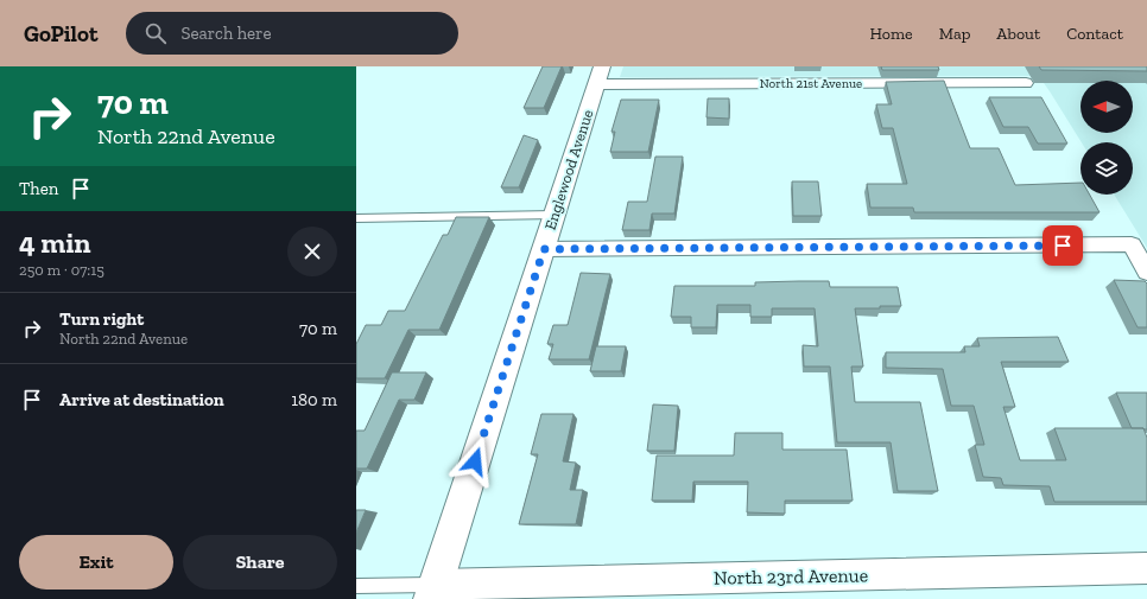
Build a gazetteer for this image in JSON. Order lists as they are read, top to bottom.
{
  "streets": {
    "street": ["North 21st Avenue", "Englewood Avenue", "North 23rd Avenue"]
  },
  "crossings": [
    ["North 21st Avenue", "Englewood Avenue"],
    ["Englewood Avenue", "North 23rd Avenue"]
  ],
  "north": "left",
  "page": {
    "header": "GoPilot",
    "search": "Search here",
    "nav": [
      "Home",
      "Map",
      "About",
      "Contact"
    ],
    "turn": ["70 m", "North 22nd Avenue"],
    "then": "Then",
    "heading": ["4 min", "250 m · 07:15"],
    "list": [
      {
        "name": "Turn right",
        "note": "North 22nd Avenue",
        "value": "70 m"
      },
      {
        "name": "Arrive at destination",
        "value": "180 m"
      }
    ],
    "buttons": ["Exit", "Share"]
  }
}
